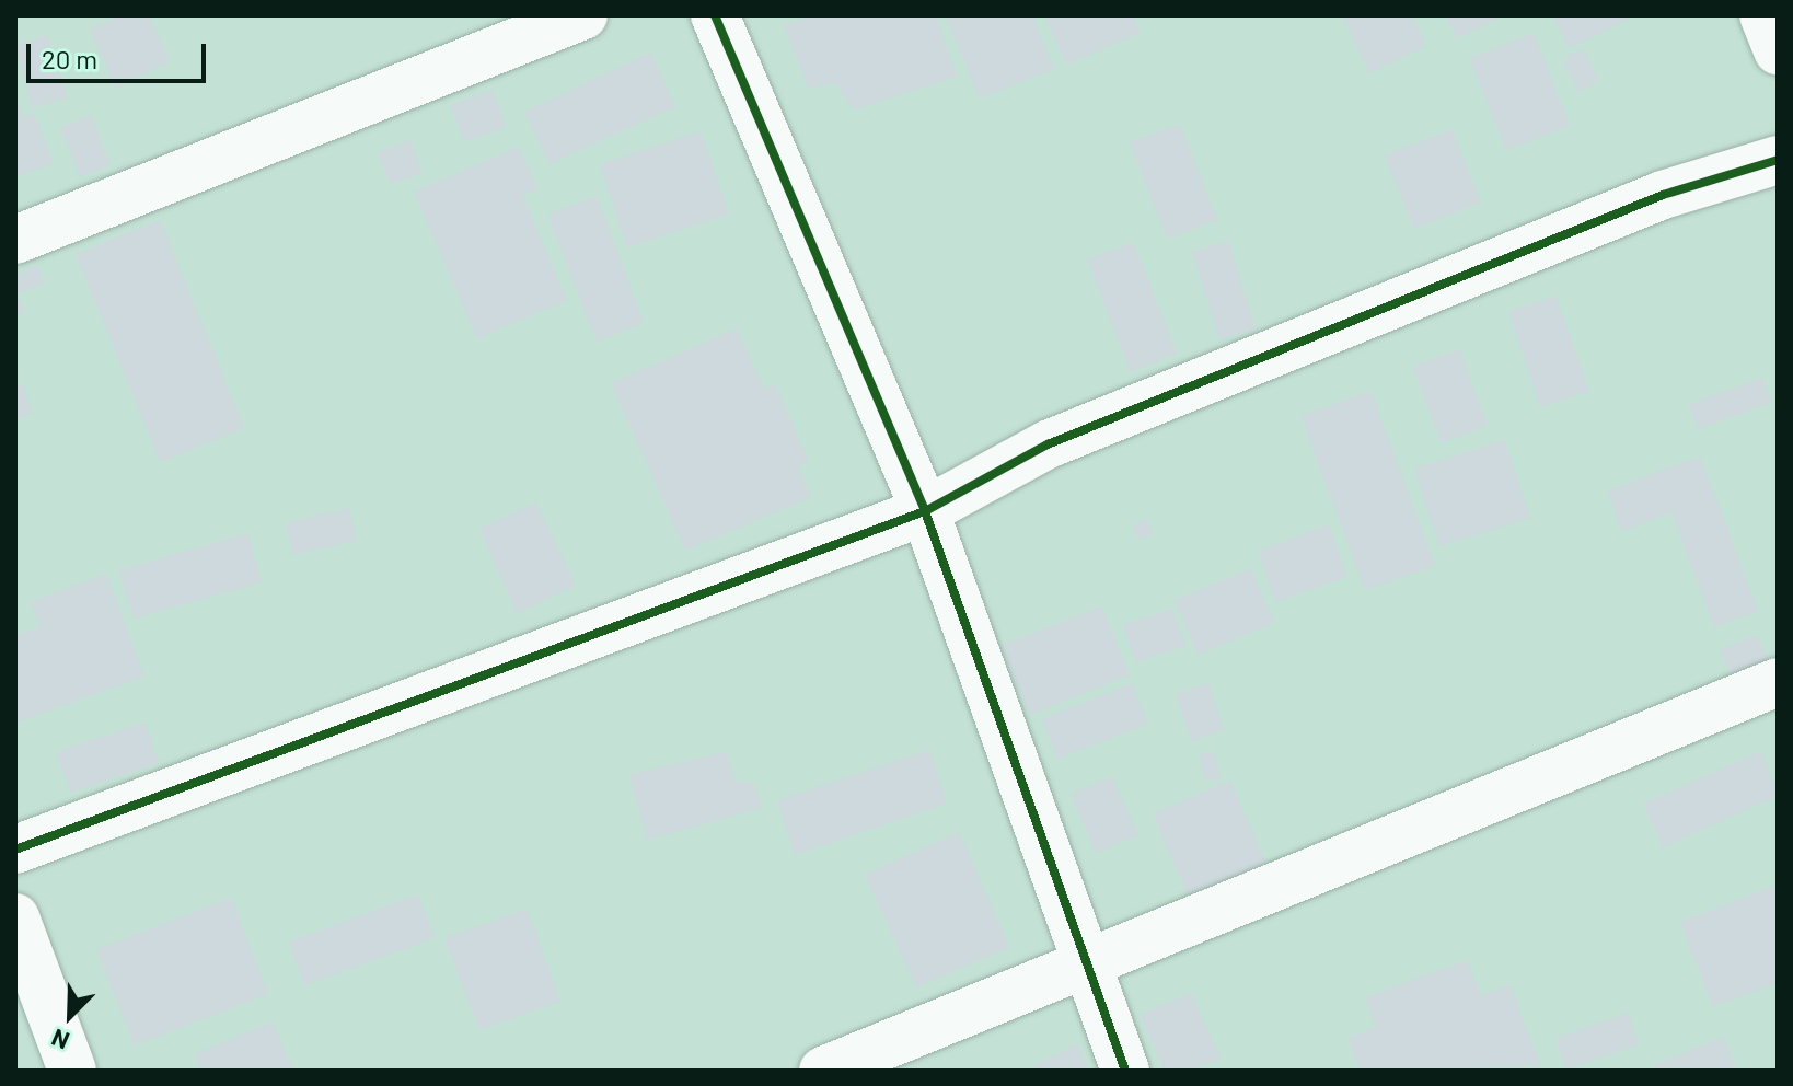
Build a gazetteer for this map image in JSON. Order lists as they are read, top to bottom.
{
  "scale_bar": "20 m",
  "north": "bottom left"
}
